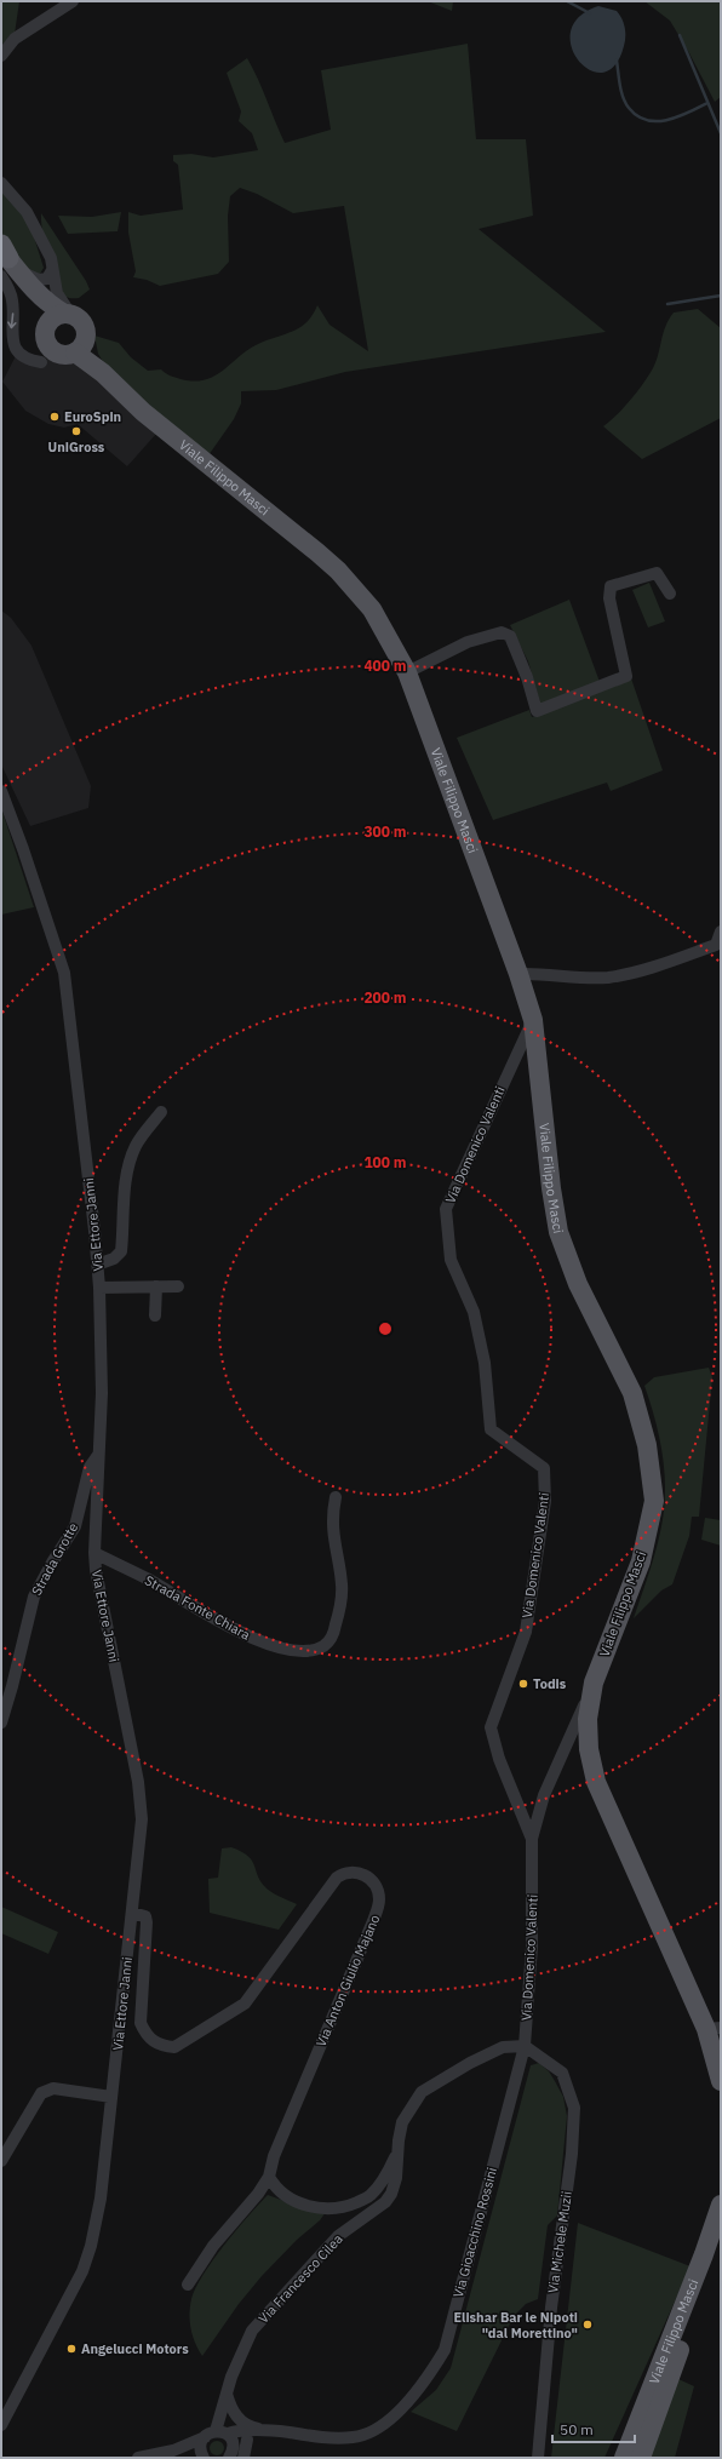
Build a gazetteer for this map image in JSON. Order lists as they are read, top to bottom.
{
  "streets": {
    "main road": ["Viale Filippo Masci"],
    "street": [
      "Via Domenico Valenti",
      "Via Ettore Janni",
      "Strada Grotte",
      "Strada Fonte Chiara",
      "Via Anton Giulio Majano",
      "Via Gioacchino Rossini",
      "Via Michele Muzii",
      "Via Francesco Cilea"
    ]
  },
  "crossings": [
    ["Viale Filippo Masci", "Via Domenico Valenti"],
    ["Via Domenico Valenti", "Via Gioacchino Rossini"],
    ["Via Domenico Valenti", "Via Michele Muzii"],
    ["Via Domenico Valenti", "Via Francesco Cilea"],
    ["Via Ettore Janni", "Strada Grotte"],
    ["Via Ettore Janni", "Strada Fonte Chiara"],
    ["Via Ettore Janni", "Via Anton Giulio Majano"],
    ["Via Anton Giulio Majano", "Via Francesco Cilea"],
    ["Via Gioacchino Rossini", "Via Michele Muzii"],
    ["Via Gioacchino Rossini", "Via Francesco Cilea"],
    ["Via Michele Muzii", "Via Francesco Cilea"]
  ],
  "places": [
    "EuroSpin",
    "UniGross",
    "Todis",
    "Elishar Bar le Nipoti \"dal Morettino\"",
    "Angelucci Motors"
  ],
  "scale_bar": "50 m",
  "rings": [
    "400 m",
    "300 m",
    "200 m",
    "100 m"
  ]
}
